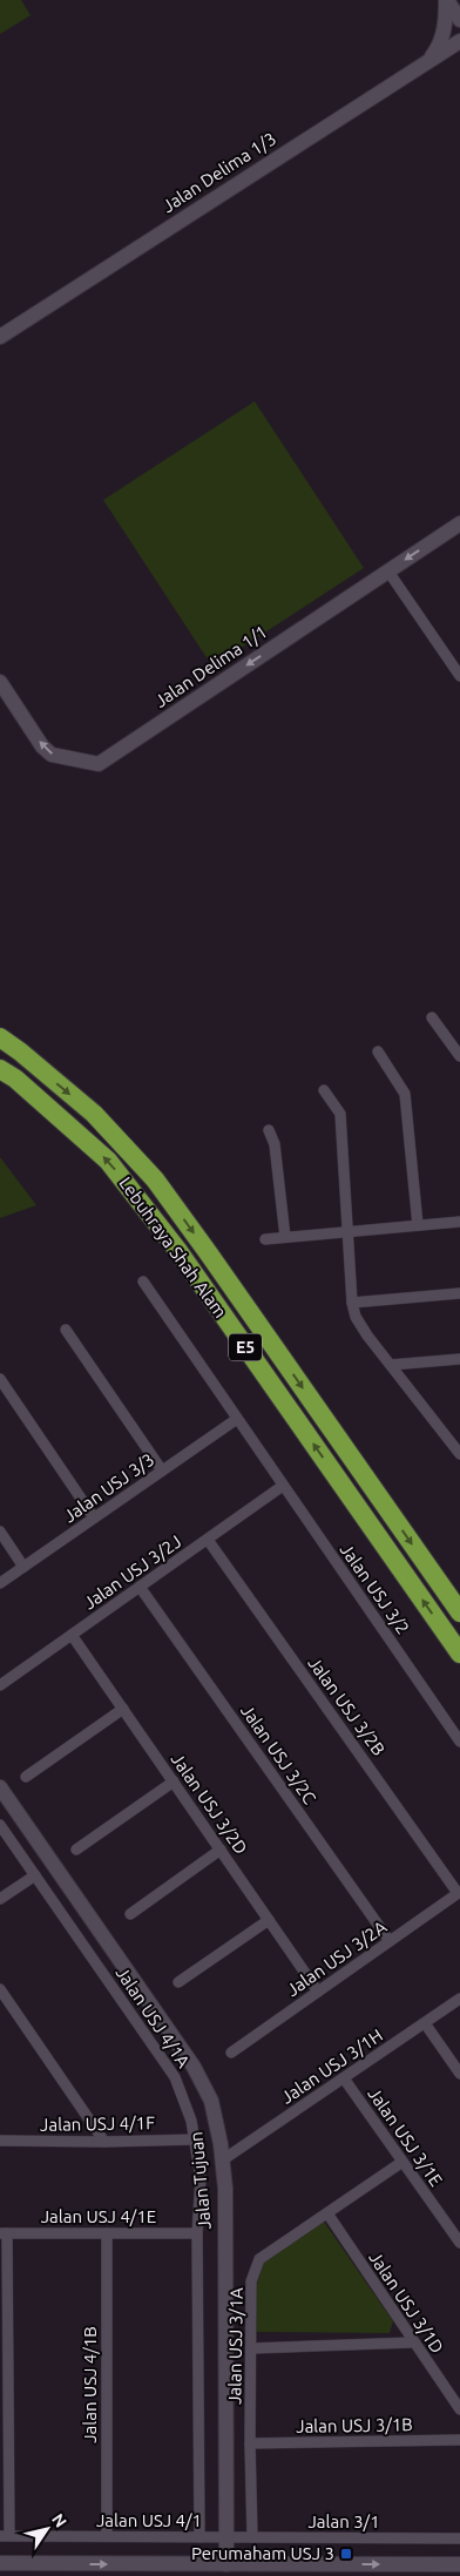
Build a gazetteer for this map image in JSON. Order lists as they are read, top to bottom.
{
  "streets": {
    "highway": ["Lebuhraya Shah Alam", "E5"],
    "street": [
      "Jalan Delima 1/3",
      "Jalan Delima 1/1",
      "Jalan USJ 3/3",
      "Jalan USJ 3/2J",
      "Jalan USJ 3/2",
      "Jalan USJ 3/2B",
      "Jalan USJ 3/2C",
      "Jalan USJ 3/2D",
      "Jalan USJ 3/2A",
      "Jalan USJ 4/1A",
      "Jalan USJ 3/1H",
      "Jalan USJ 4/1F",
      "Jalan USJ 3/1E",
      "Jalan Tujuan",
      "Jalan USJ 4/1E",
      "Jalan USJ 3/1D",
      "Jalan USJ 3/1A",
      "Jalan USJ 4/1B",
      "Jalan USJ 3/1B",
      "Jalan USJ 4/1",
      "Jalan 3/1"
    ]
  },
  "crossings": [
    ["Jalan USJ 3/3", "Jalan USJ 3/2"],
    ["Jalan USJ 3/2J", "Jalan USJ 3/2"],
    ["Jalan USJ 3/2J", "Jalan USJ 3/2B"],
    ["Jalan USJ 3/2J", "Jalan USJ 3/2C"],
    ["Jalan USJ 3/2J", "Jalan USJ 3/2D"],
    ["Jalan USJ 3/2B", "Jalan USJ 3/2A"],
    ["Jalan USJ 3/2C", "Jalan USJ 3/2A"],
    ["Jalan USJ 3/2D", "Jalan USJ 3/2A"],
    ["Jalan USJ 4/1A", "Jalan USJ 4/1F"],
    ["Jalan USJ 4/1A", "Jalan USJ 4/1E"],
    ["Jalan USJ 4/1A", "Jalan USJ 4/1"],
    ["Jalan USJ 3/1H", "Jalan USJ 3/1E"],
    ["Jalan USJ 3/1H", "Jalan Tujuan"],
    ["Jalan USJ 3/1E", "Jalan USJ 3/1A"],
    ["Jalan Tujuan", "Jalan USJ 4/1"],
    ["Jalan Tujuan", "Jalan 3/1"],
    ["Jalan USJ 4/1E", "Jalan USJ 4/1B"],
    ["Jalan USJ 3/1D", "Jalan USJ 3/1A"],
    ["Jalan USJ 3/1A", "Jalan USJ 3/1B"],
    ["Jalan USJ 3/1A", "Jalan 3/1"],
    ["Jalan USJ 4/1B", "Jalan USJ 4/1"],
    ["Jalan USJ 4/1", "Jalan 3/1"]
  ],
  "one_way": ["Jalan Delima 1/1"],
  "places": {
    "transit": ["Perumaham USJ 3"]
  },
  "north": "top right"
}
